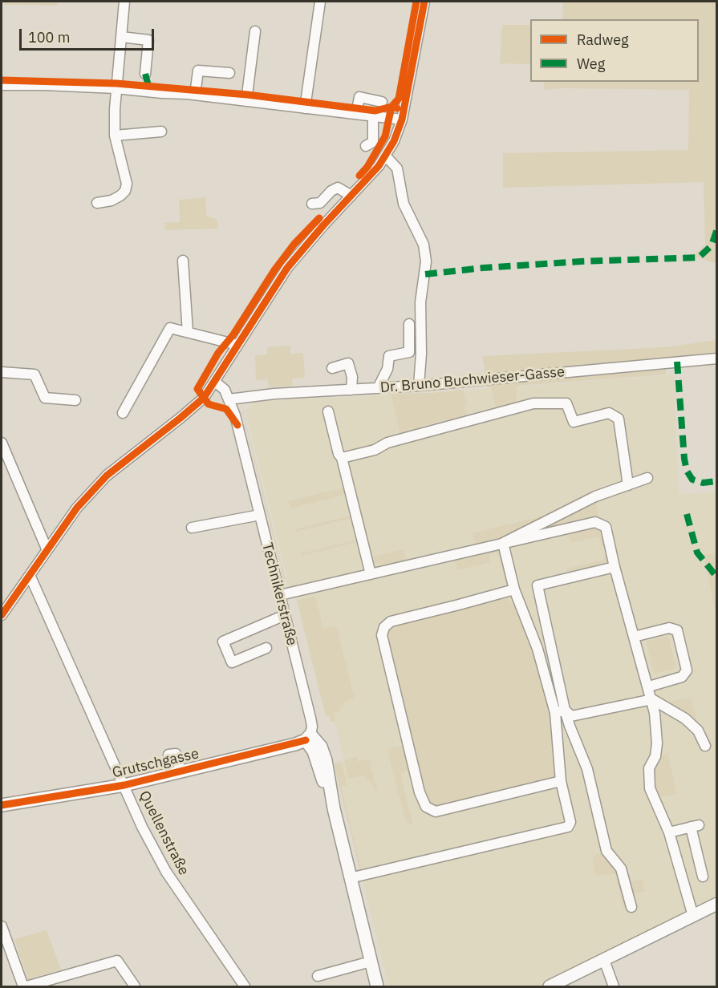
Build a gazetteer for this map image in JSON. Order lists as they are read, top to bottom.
{
  "streets": {
    "main road": ["Technikerstraße", "Grutschgasse"],
    "street": ["Dr. Bruno Buchwieser-Gasse", "Quellenstraße"]
  },
  "crossings": [
    ["Dr. Bruno Buchwieser-Gasse", "Technikerstraße"],
    ["Technikerstraße", "Grutschgasse"],
    ["Grutschgasse", "Quellenstraße"]
  ],
  "legend": ["Radweg", "Weg"],
  "scale_bar": "100 m"
}
